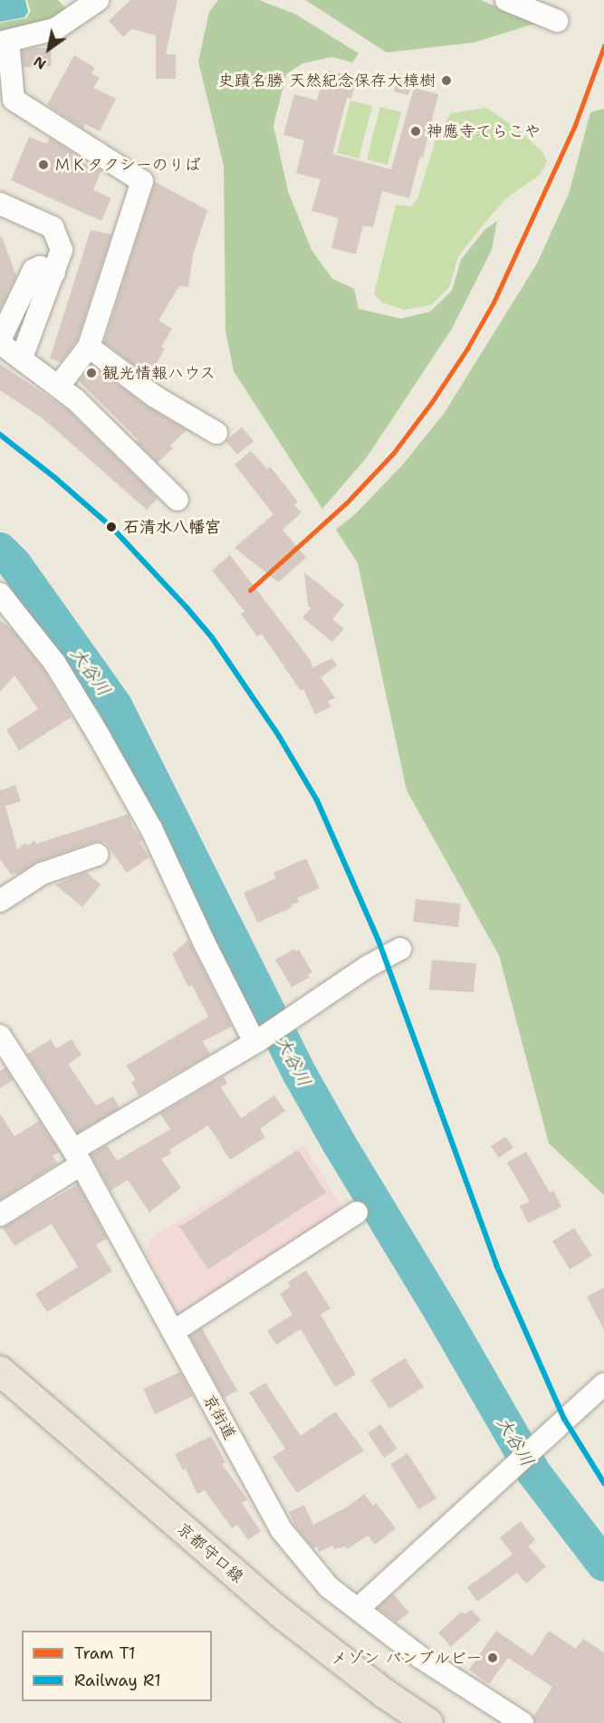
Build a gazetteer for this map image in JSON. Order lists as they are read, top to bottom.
{
  "streets": {
    "main road": ["京都守口線"],
    "street": ["京街道"]
  },
  "water": ["大谷川"],
  "places": [
    "史蹟名勝 天然紀念保存大樟樹",
    "神應寺てらこや",
    "ＭＫタクシーのりば",
    "観光情報ハウス",
    "石清水八幡宮",
    "メゾン バンブルビー"
  ],
  "lines": ["tram line T1", "rail line R1"],
  "legend": ["Tram T1", "Railway R1"],
  "north": "bottom left"
}
